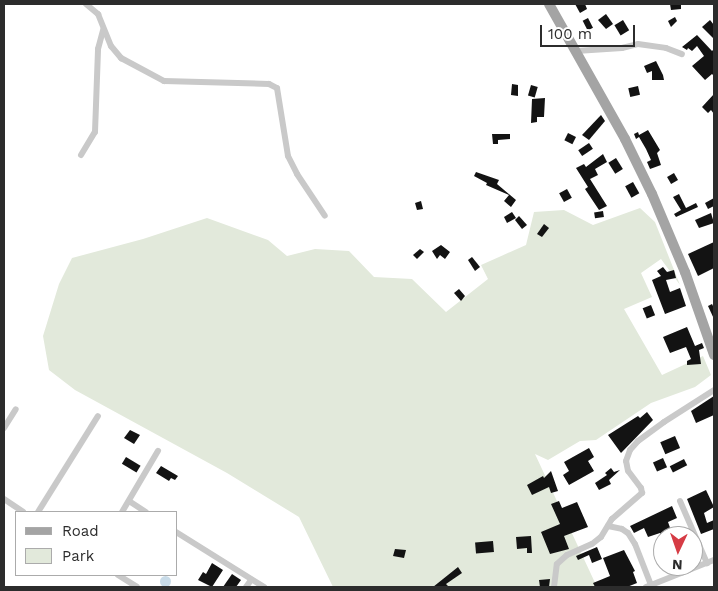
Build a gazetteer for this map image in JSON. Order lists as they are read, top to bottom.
{
  "legend": ["Road", "Park"],
  "scale_bar": "100 m",
  "north": "bottom"
}
